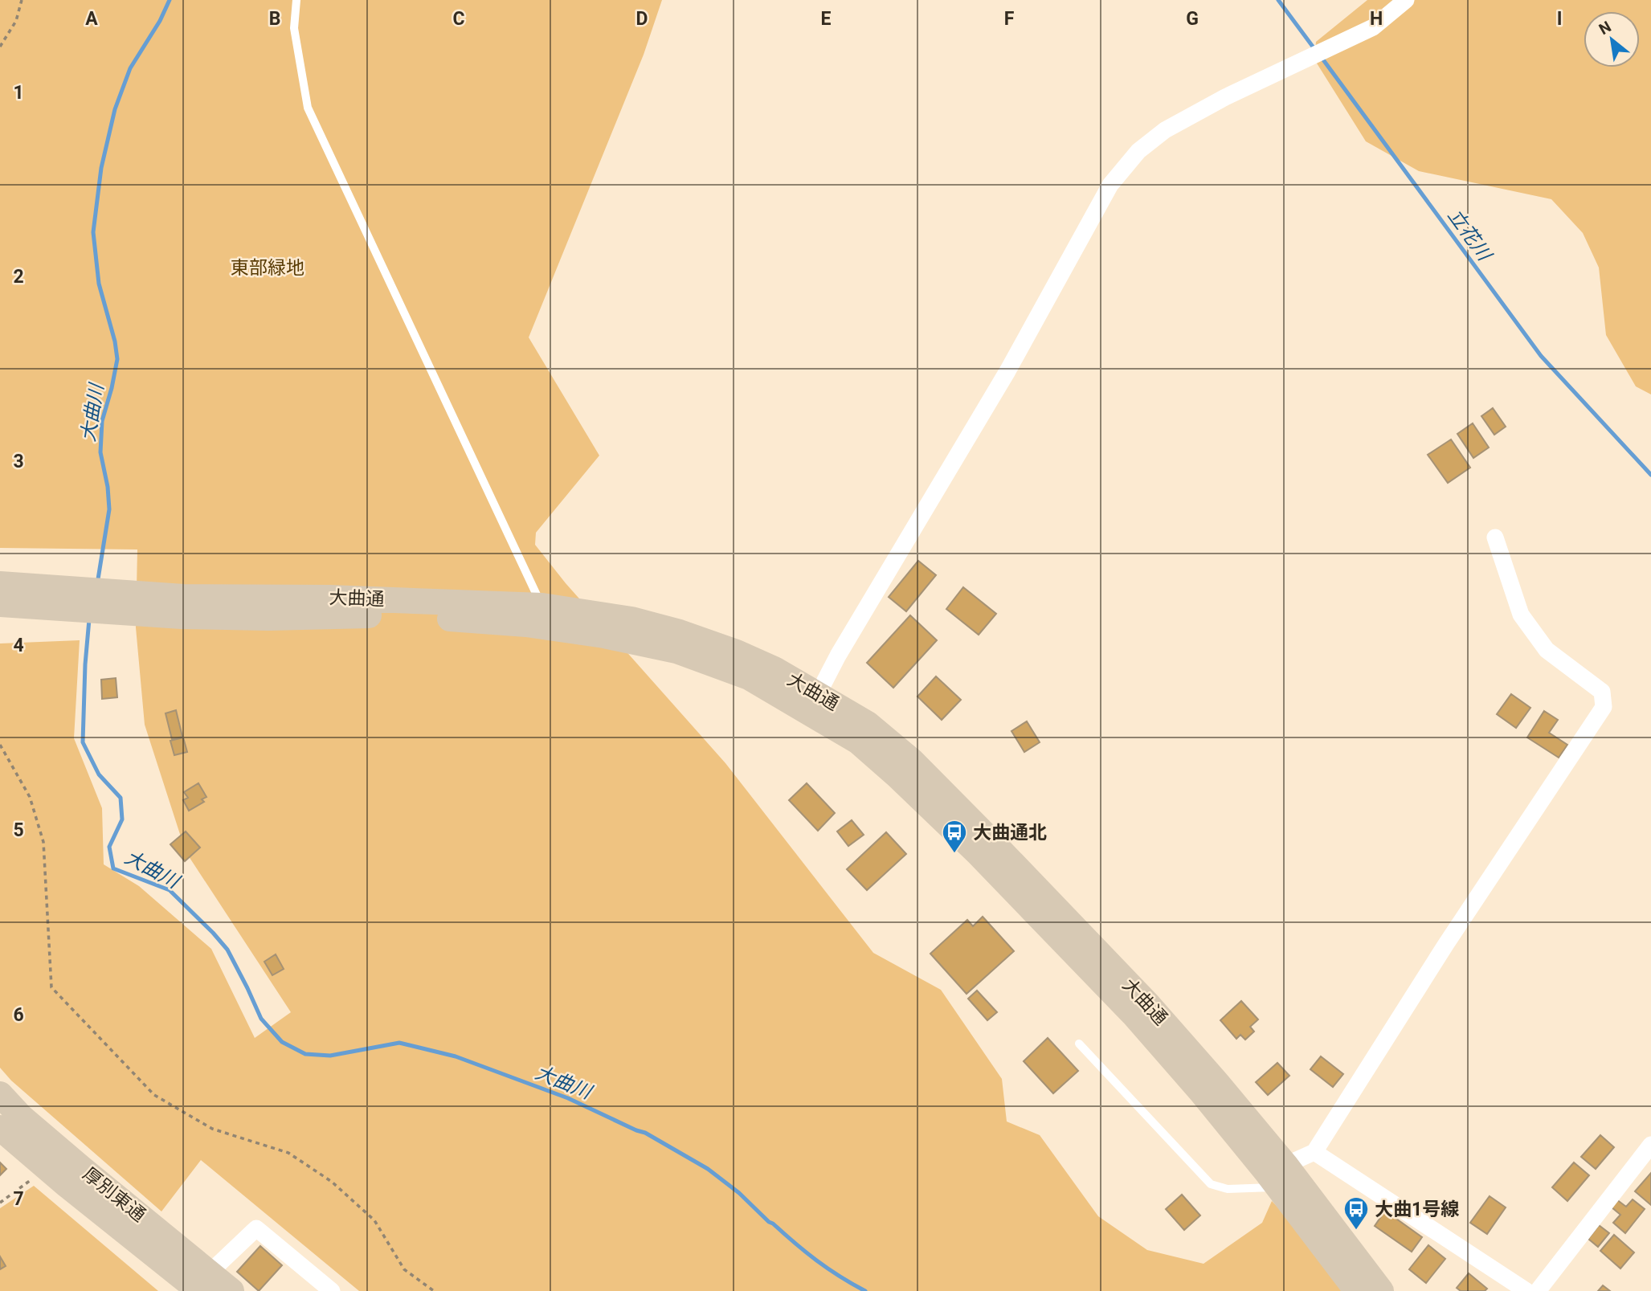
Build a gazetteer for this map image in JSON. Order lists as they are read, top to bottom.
{
  "streets": {
    "street": ["大曲通", "厚別東通"]
  },
  "water": ["立花川", "大曲川"],
  "parks": ["東部緑地"],
  "places": {
    "bus stop": ["大曲通北", "大曲1号線"]
  },
  "north": "top left",
  "grid": {
    "columns": [
      "A",
      "B",
      "C",
      "D",
      "E",
      "F",
      "G",
      "H",
      "I"
    ],
    "rows": [
      "1",
      "2",
      "3",
      "4",
      "5",
      "6",
      "7"
    ]
  }
}
